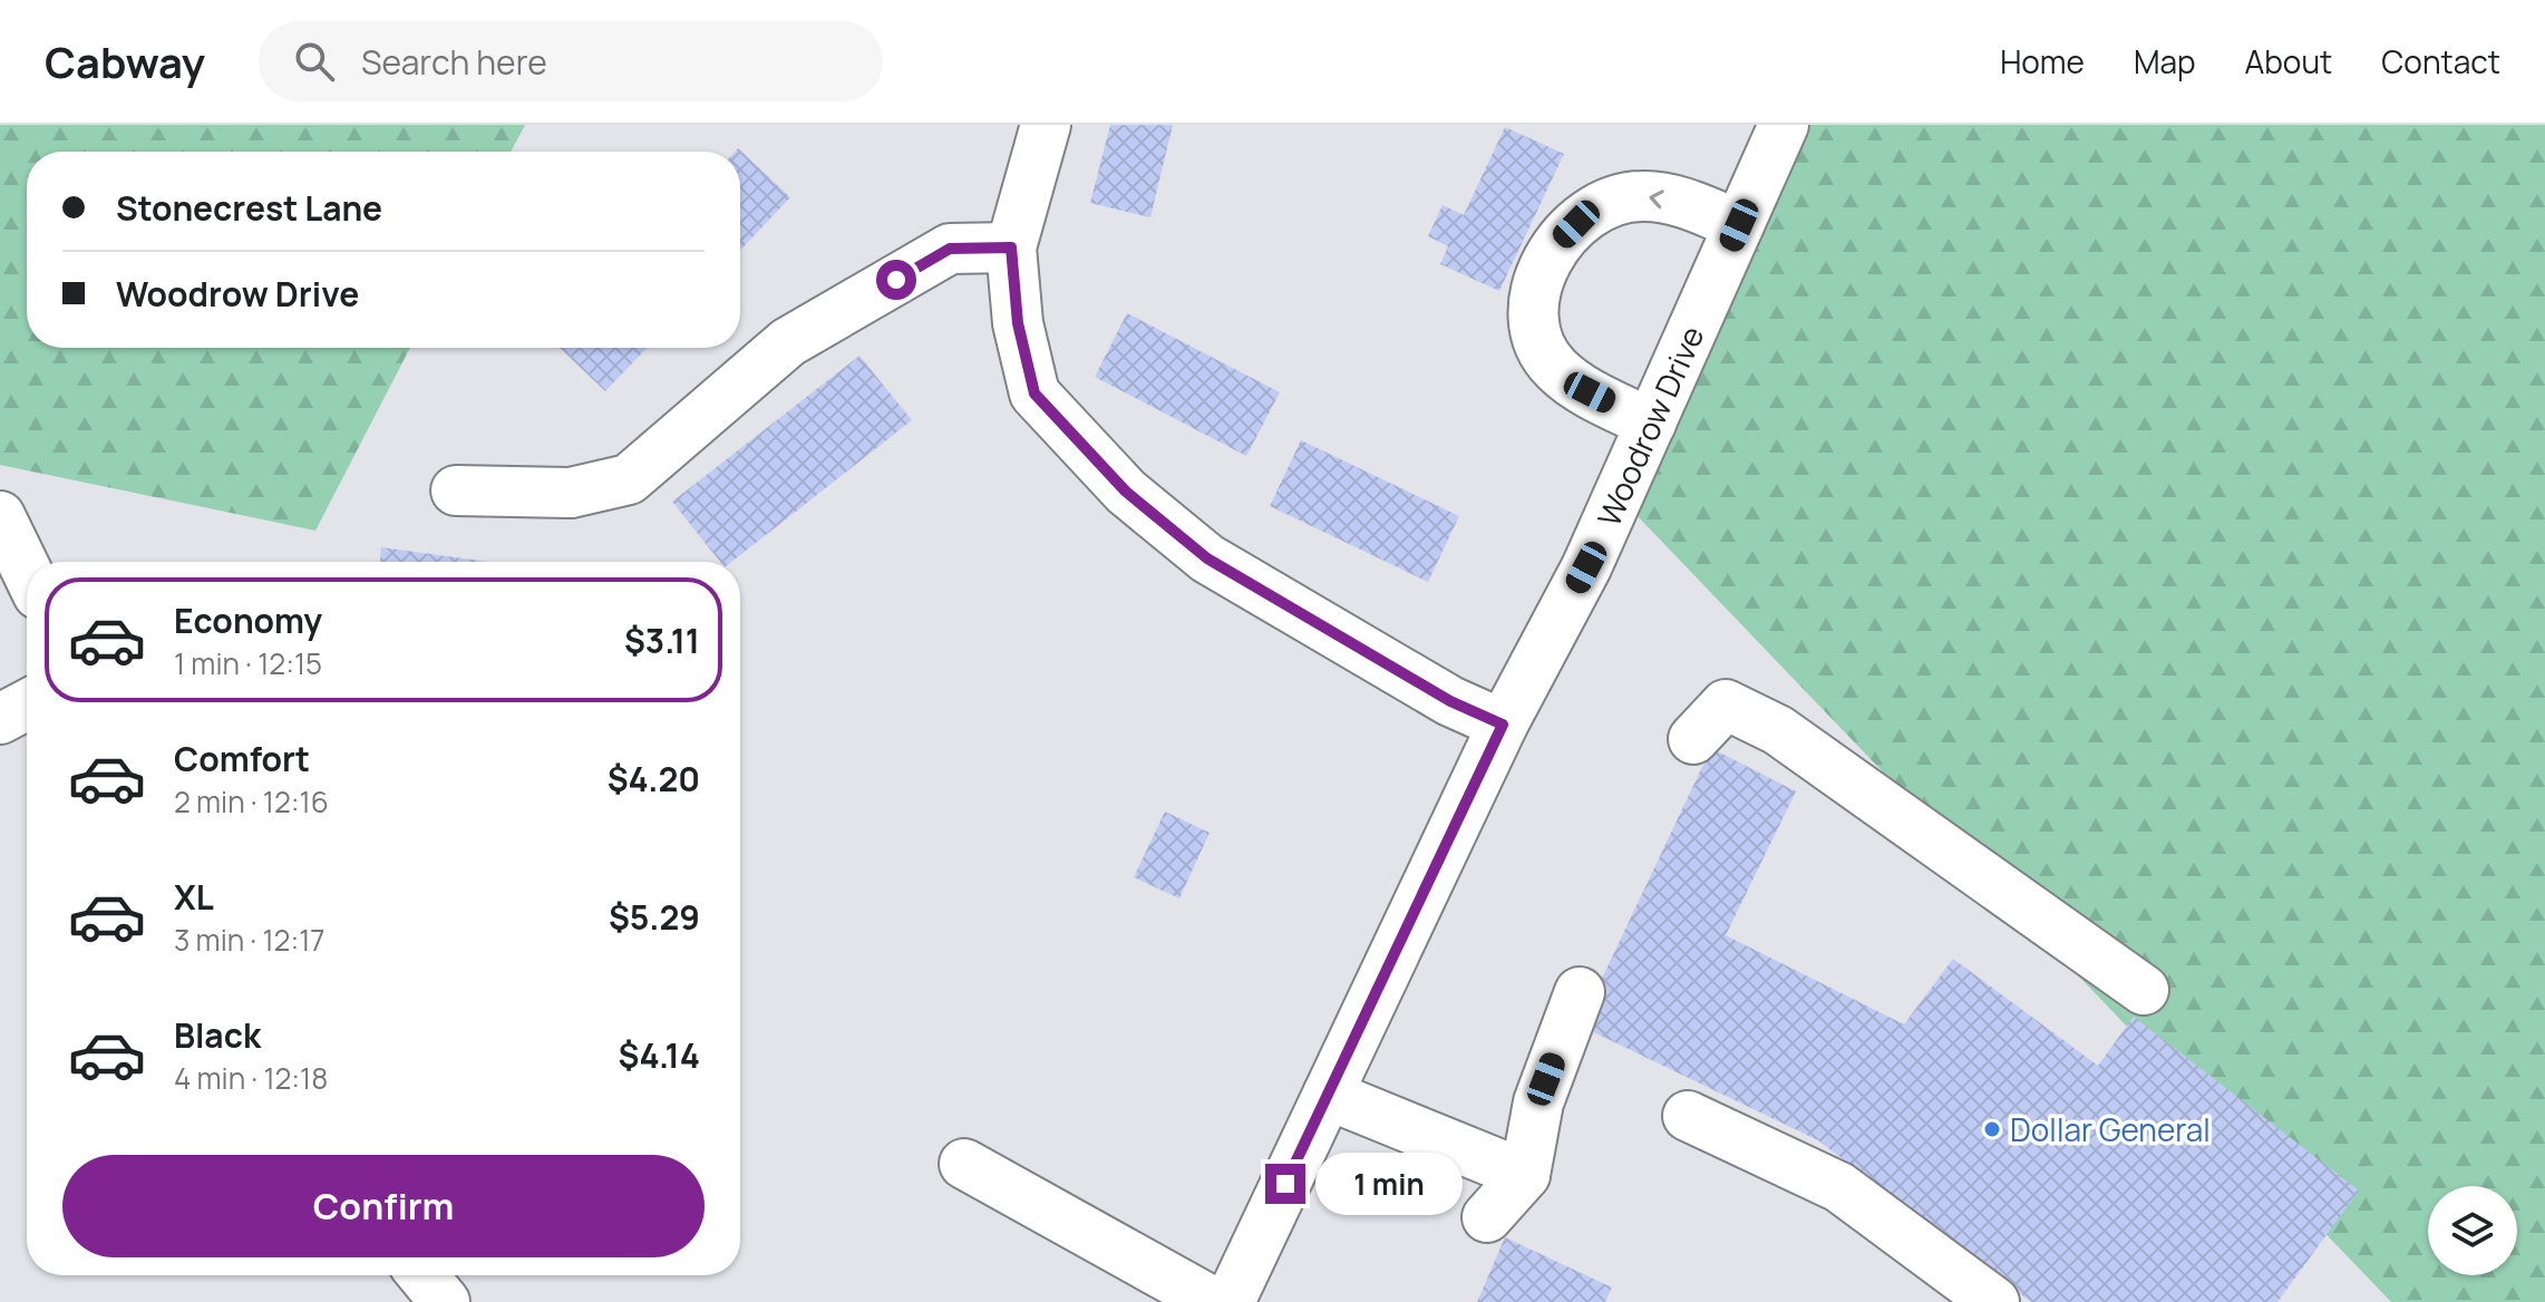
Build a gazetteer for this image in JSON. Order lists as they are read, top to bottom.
{
  "streets": {
    "street": ["Woodrow Drive"]
  },
  "places": ["Dollar General"],
  "page": {
    "header": "Cabway",
    "search": "Search here",
    "nav": [
      "Home",
      "Map",
      "About",
      "Contact"
    ],
    "banner": ["Stonecrest Lane", "Woodrow Drive"],
    "list": [
      {
        "name": "Economy",
        "note": "1 min · 12:15",
        "value": "$3.11"
      },
      {
        "name": "Comfort",
        "note": "2 min · 12:16",
        "value": "$4.20"
      },
      {
        "name": "XL",
        "note": "3 min · 12:17",
        "value": "$5.29"
      },
      {
        "name": "Black",
        "note": "4 min · 12:18",
        "value": "$4.14"
      }
    ],
    "buttons": "Confirm",
    "bubble": "1 min"
  }
}
